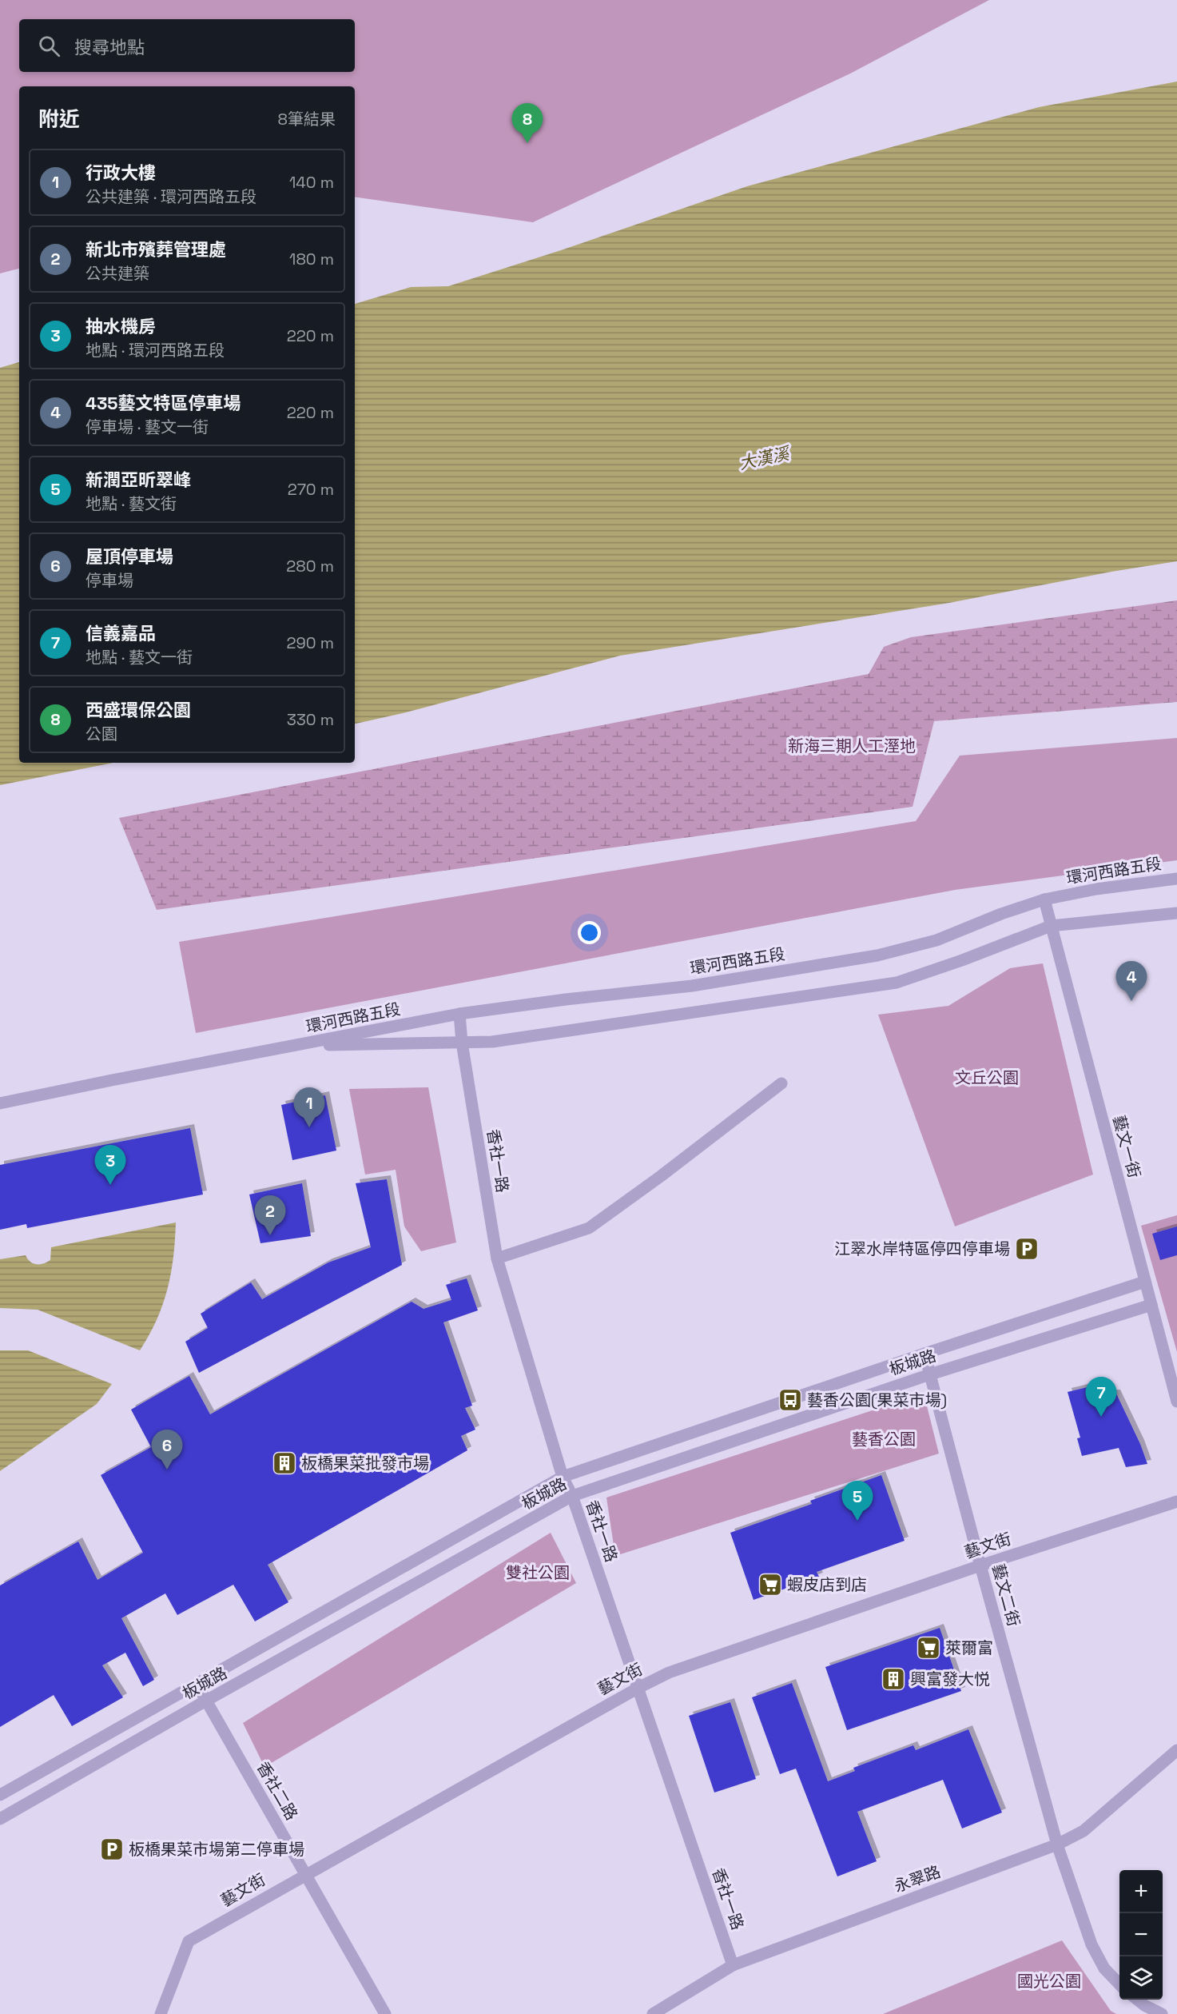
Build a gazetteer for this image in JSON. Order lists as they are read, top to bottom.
{
  "streets": {
    "street": [
      "環河西路五段",
      "藝文一街",
      "香社一路",
      "板城路",
      "藝文街",
      "藝文二街",
      "香社二路",
      "永翠路"
    ]
  },
  "crossings": [
    ["環河西路五段", "藝文一街"],
    ["環河西路五段", "香社一路"],
    ["藝文一街", "板城路"],
    ["香社一路", "板城路"],
    ["香社一路", "藝文街"],
    ["香社一路", "永翠路"],
    ["板城路", "藝文二街"],
    ["板城路", "香社二路"],
    ["藝文街", "藝文二街"],
    ["藝文街", "香社二路"],
    ["藝文二街", "永翠路"]
  ],
  "water": ["大漢溪"],
  "parks": [
    "新海三期人工溼地",
    "文丘公園",
    "藝香公園",
    "雙社公園",
    "國光公園"
  ],
  "places": {
    "parking": ["江翠水岸特區停四停車場", "板橋果菜市場第二停車場"],
    "bus stop": ["藝香公園(果菜市場)"],
    "building": ["板橋果菜批發市場", "興富發大悦"],
    "supermarket": ["蝦皮店到店", "萊爾富"]
  },
  "page": {
    "search": "搜尋地點",
    "heading": ["附近", "8筆結果"],
    "pins": [
      "8",
      "4",
      "1",
      "3",
      "2",
      "7",
      "6",
      "5"
    ],
    "list": [
      {
        "mark": "1",
        "name": "行政大樓",
        "note": "公共建築 · 環河西路五段",
        "value": "140 m"
      },
      {
        "mark": "2",
        "name": "新北市殯葬管理處",
        "note": "公共建築",
        "value": "180 m"
      },
      {
        "mark": "3",
        "name": "抽水機房",
        "note": "地點 · 環河西路五段",
        "value": "220 m"
      },
      {
        "mark": "4",
        "name": "435藝文特區停車場",
        "note": "停車場 · 藝文一街",
        "value": "220 m"
      },
      {
        "mark": "5",
        "name": "新潤亞昕翠峰",
        "note": "地點 · 藝文街",
        "value": "270 m"
      },
      {
        "mark": "6",
        "name": "屋頂停車場",
        "note": "停車場",
        "value": "280 m"
      },
      {
        "mark": "7",
        "name": "信義嘉品",
        "note": "地點 · 藝文一街",
        "value": "290 m"
      },
      {
        "mark": "8",
        "name": "西盛環保公園",
        "note": "公園",
        "value": "330 m"
      }
    ],
    "map_buttons": ["+", "−"]
  }
}
